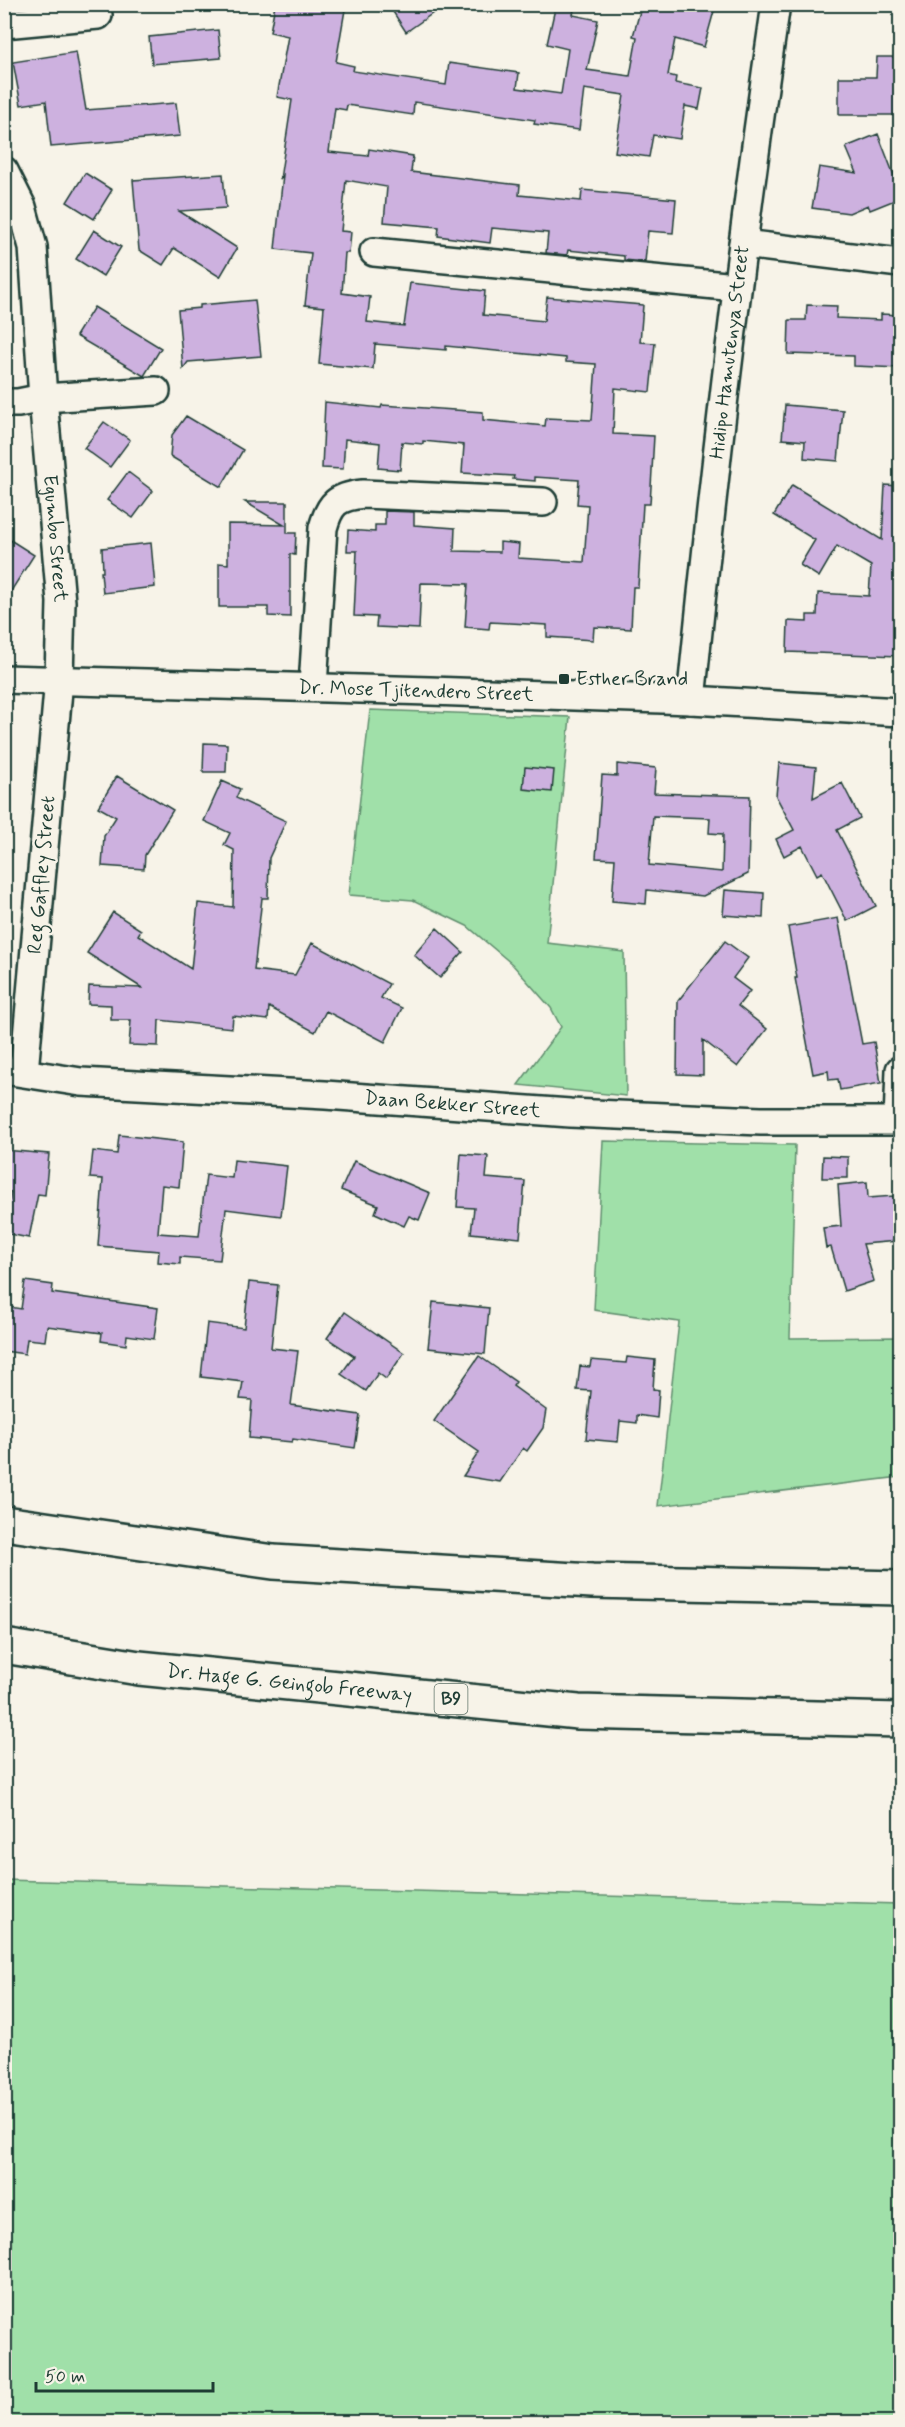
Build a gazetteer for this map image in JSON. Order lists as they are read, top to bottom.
{
  "streets": {
    "highway": ["Dr. Hage G. Geingob Freeway", "B9"],
    "street": [
      "Hidipo Hamutenya Street",
      "Egumbo Street",
      "Dr. Mose Tjitendero Street",
      "Reg Gaffley Street",
      "Daan Bekker Street"
    ]
  },
  "crossings": [
    ["Hidipo Hamutenya Street", "Dr. Mose Tjitendero Street"],
    ["Egumbo Street", "Dr. Mose Tjitendero Street"],
    ["Egumbo Street", "Reg Gaffley Street"],
    ["Dr. Mose Tjitendero Street", "Reg Gaffley Street"],
    ["Reg Gaffley Street", "Daan Bekker Street"]
  ],
  "places": {
    "transit": ["Esther Brand"]
  },
  "scale_bar": "50 m"
}
